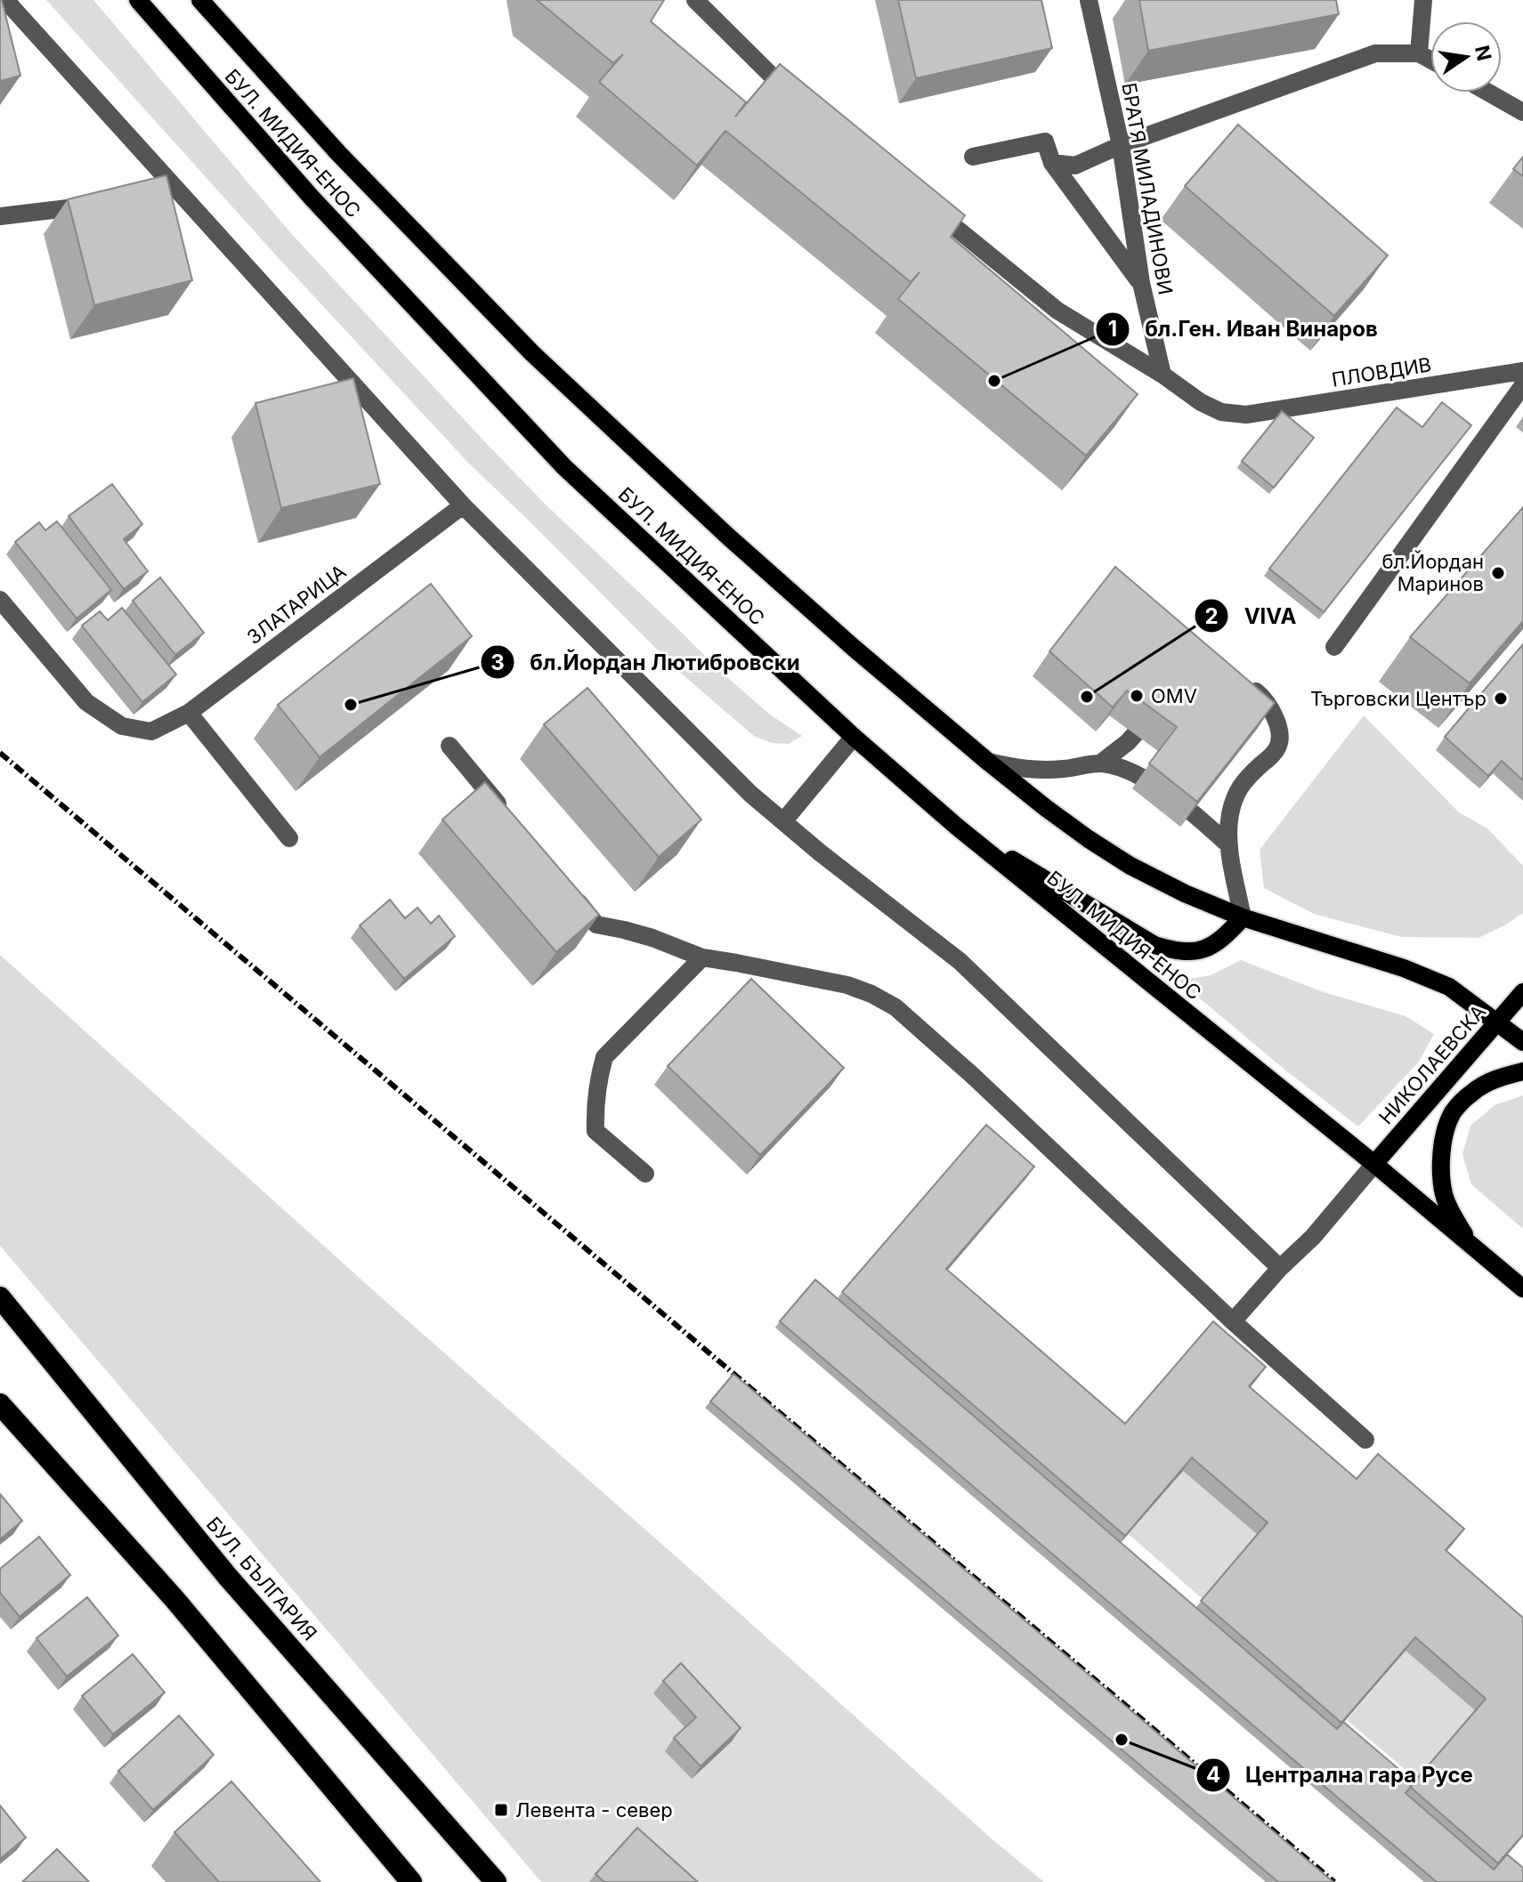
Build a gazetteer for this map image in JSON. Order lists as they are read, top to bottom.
{
  "streets": {
    "highway": ["БУЛ. БЪЛГАРИЯ"],
    "main road": ["БУЛ. МИДИЯ-ЕНОС", "НИКОЛАЕВСКА"],
    "street": ["БРАТЯ МИЛАДИНОВИ", "ПЛОВДИВ", "ЗЛАТАРИЦА"]
  },
  "crossings": [
    ["БУЛ. МИДИЯ-ЕНОС", "НИКОЛАЕВСКА"],
    ["БРАТЯ МИЛАДИНОВИ", "ПЛОВДИВ"]
  ],
  "places": {
    "other": [
      "бл.Ген. Иван Винаров",
      "бл.Йордан Маринов",
      "OMV",
      "VIVA",
      "Търговски Център",
      "бл.Йордан Лютибровски",
      "Централна гара Русе"
    ],
    "transit": ["Левента - север"]
  },
  "north": "right"
}
